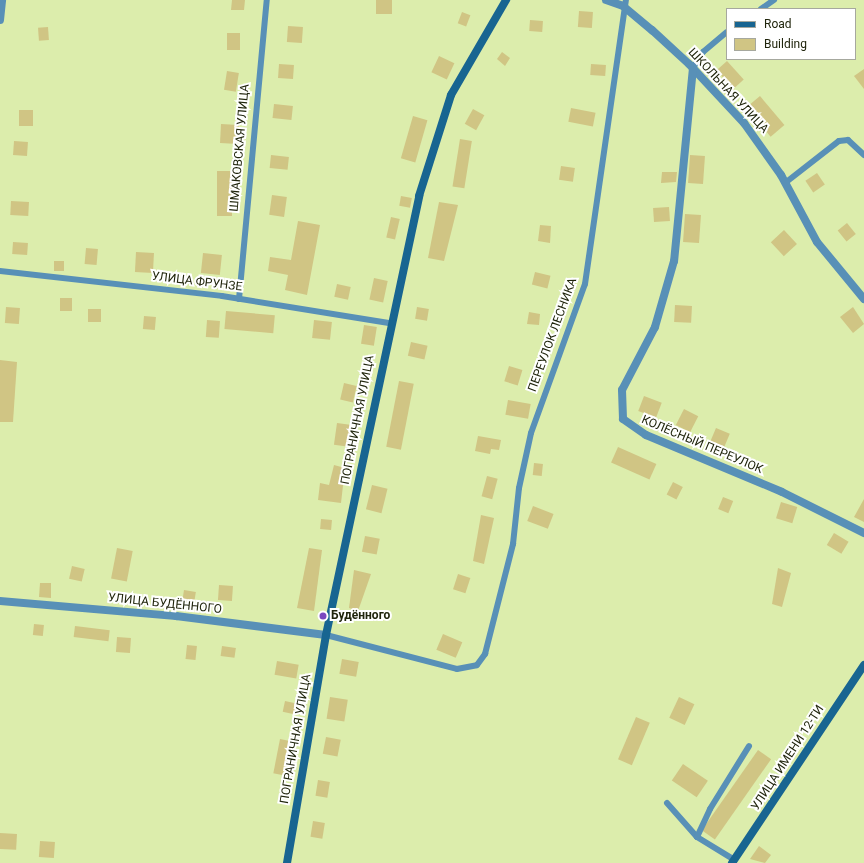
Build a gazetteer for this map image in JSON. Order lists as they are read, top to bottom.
{
  "streets": {
    "street": [
      "ШКОЛЬНАЯ УЛИЦА",
      "ПОГРАНИЧНАЯ УЛИЦА",
      "КОЛЁСНЫЙ ПЕРЕУЛОК",
      "УЛИЦА БУДЁННОГО",
      "УЛИЦА ИМЕНИ 12-ТИ"
    ],
    "lane": ["ШМАКОВСКАЯ УЛИЦА", "УЛИЦА ФРУНЗЕ", "ПЕРЕУЛОК ЛЕСНИКА"]
  },
  "crossings": [
    ["ШКОЛЬНАЯ УЛИЦА", "ПЕРЕУЛОК ЛЕСНИКА"],
    ["ШКОЛЬНАЯ УЛИЦА", "КОЛЁСНЫЙ ПЕРЕУЛОК"],
    ["ШМАКОВСКАЯ УЛИЦА", "УЛИЦА ФРУНЗЕ"],
    ["УЛИЦА ФРУНЗЕ", "ПОГРАНИЧНАЯ УЛИЦА"],
    ["ПЕРЕУЛОК ЛЕСНИКА", "ПОГРАНИЧНАЯ УЛИЦА"],
    ["ПЕРЕУЛОК ЛЕСНИКА", "УЛИЦА БУДЁННОГО"],
    ["ПОГРАНИЧНАЯ УЛИЦА", "УЛИЦА БУДЁННОГО"]
  ],
  "places": ["Будённого"],
  "legend": ["Road", "Building"]
}
